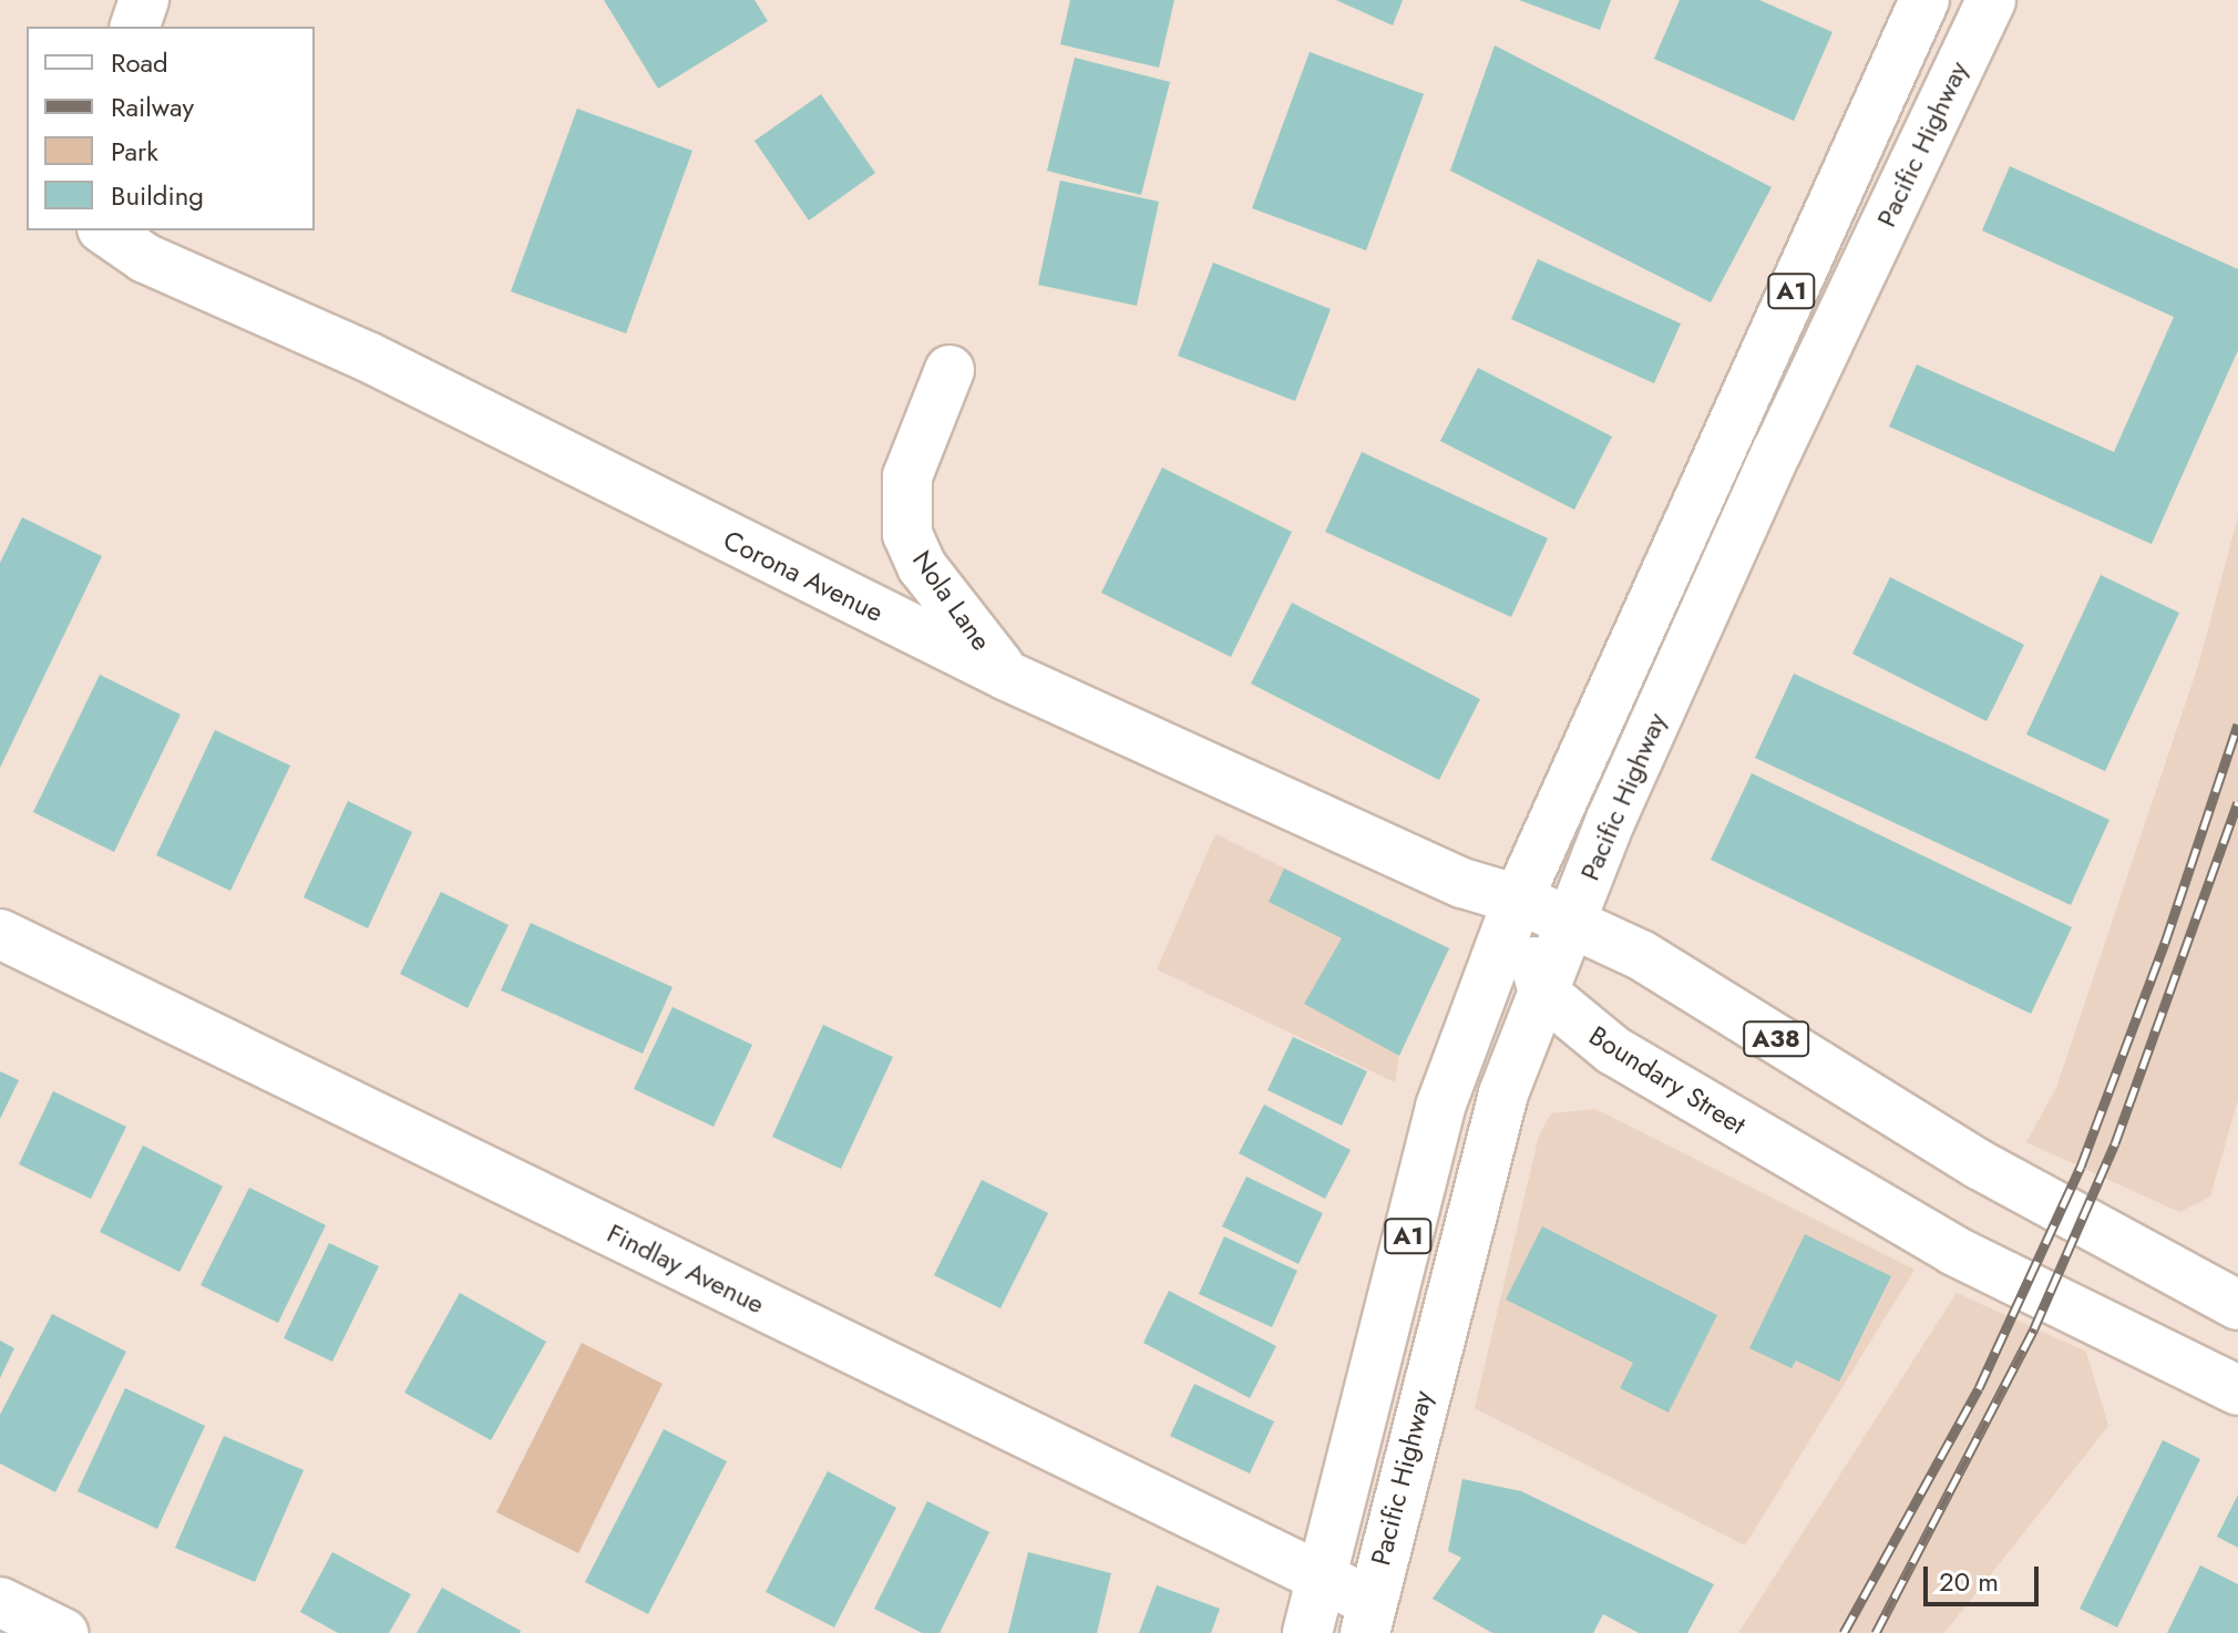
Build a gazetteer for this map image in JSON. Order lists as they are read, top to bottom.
{
  "streets": {
    "main road": [
      "Pacific Highway",
      "A1",
      "Corona Avenue",
      "Nola Lane",
      "A38",
      "Boundary Street",
      "Findlay Avenue"
    ]
  },
  "crossings": [
    ["Pacific Highway", "Corona Avenue"],
    ["Pacific Highway", "A38"],
    ["Pacific Highway", "Boundary Street"],
    ["Pacific Highway", "Findlay Avenue"],
    ["Corona Avenue", "Nola Lane"],
    ["Corona Avenue", "A38"]
  ],
  "legend": [
    "Road",
    "Railway",
    "Park",
    "Building"
  ],
  "scale_bar": "20 m"
}
